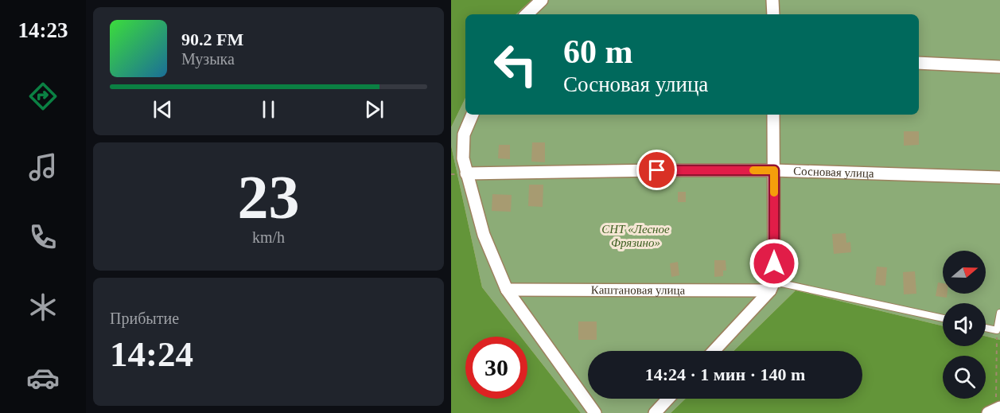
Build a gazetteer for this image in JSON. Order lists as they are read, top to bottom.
{
  "streets": {
    "street": ["Сосновая улица", "Каштановая улица"]
  },
  "parks": ["СНТ «Лесное Фрязино»"],
  "north": "right",
  "page": {
    "tabs": "14:23",
    "turn": ["60 m", "Сосновая улица"],
    "song": ["90.2 FM", "Музыка"],
    "tile": [
      ["23", "km/h"],
      ["Прибытие", "14:24"]
    ],
    "limit": "30",
    "trip": "14:24 · 1 мин · 140 m"
  }
}
